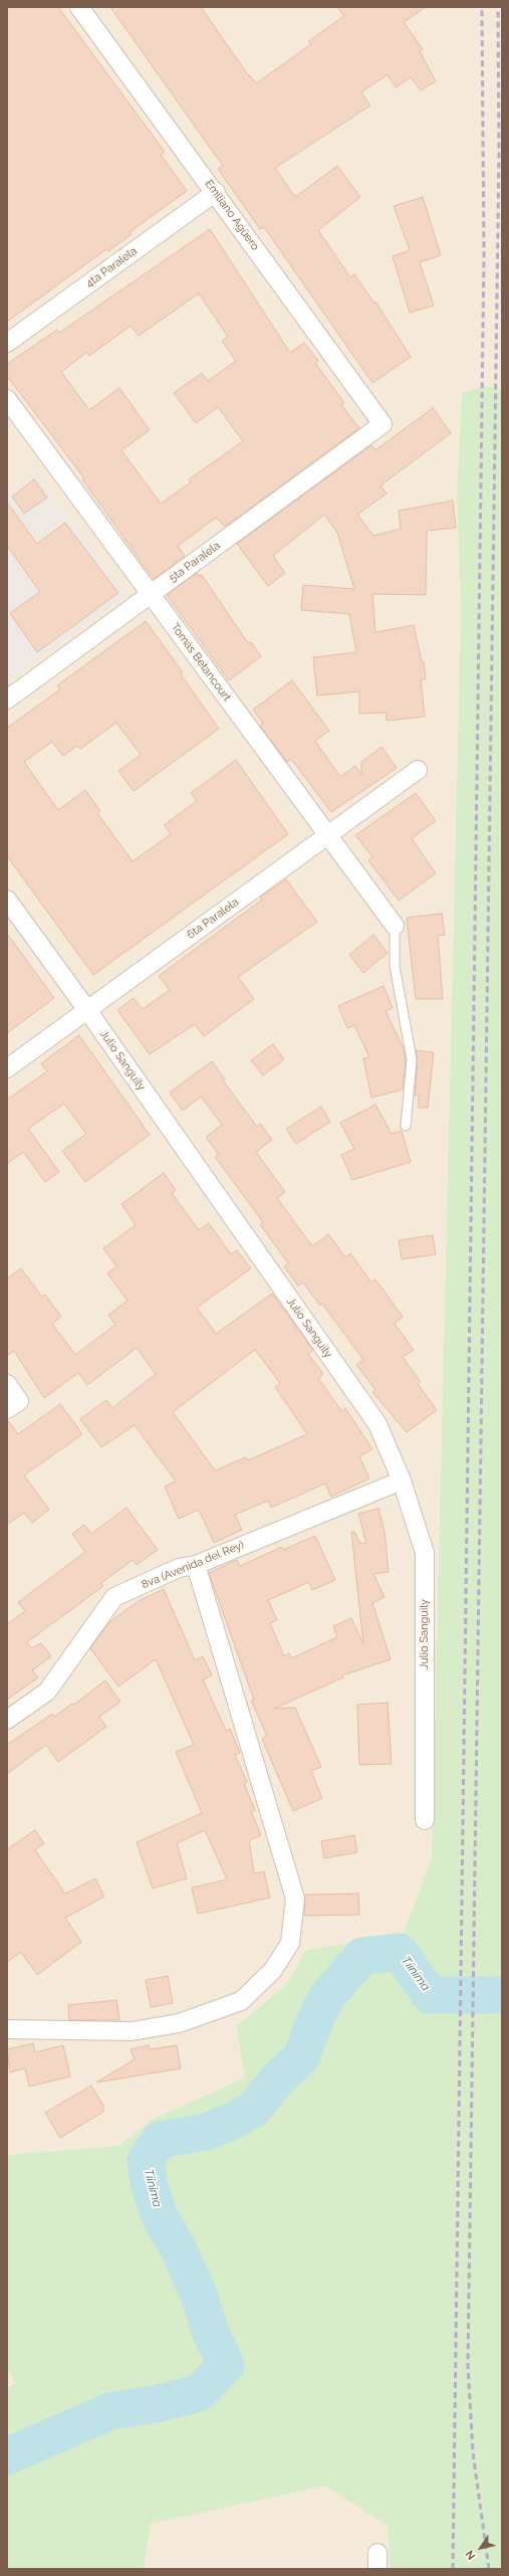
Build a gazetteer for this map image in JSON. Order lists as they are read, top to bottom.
{
  "streets": {
    "street": [
      "Emiliano Agüero",
      "4ta Paralela",
      "5ta Paralela",
      "Tomás Betancourt",
      "6ta Paralela",
      "Julio Sanguily",
      "8va (Avenida del Rey)"
    ]
  },
  "crossings": [
    ["Emiliano Agüero", "4ta Paralela"],
    ["Emiliano Agüero", "5ta Paralela"],
    ["5ta Paralela", "Tomás Betancourt"],
    ["Tomás Betancourt", "6ta Paralela"],
    ["6ta Paralela", "Julio Sanguily"],
    ["Julio Sanguily", "8va (Avenida del Rey)"]
  ],
  "water": ["Tíinima"],
  "north": "bottom left"
}
